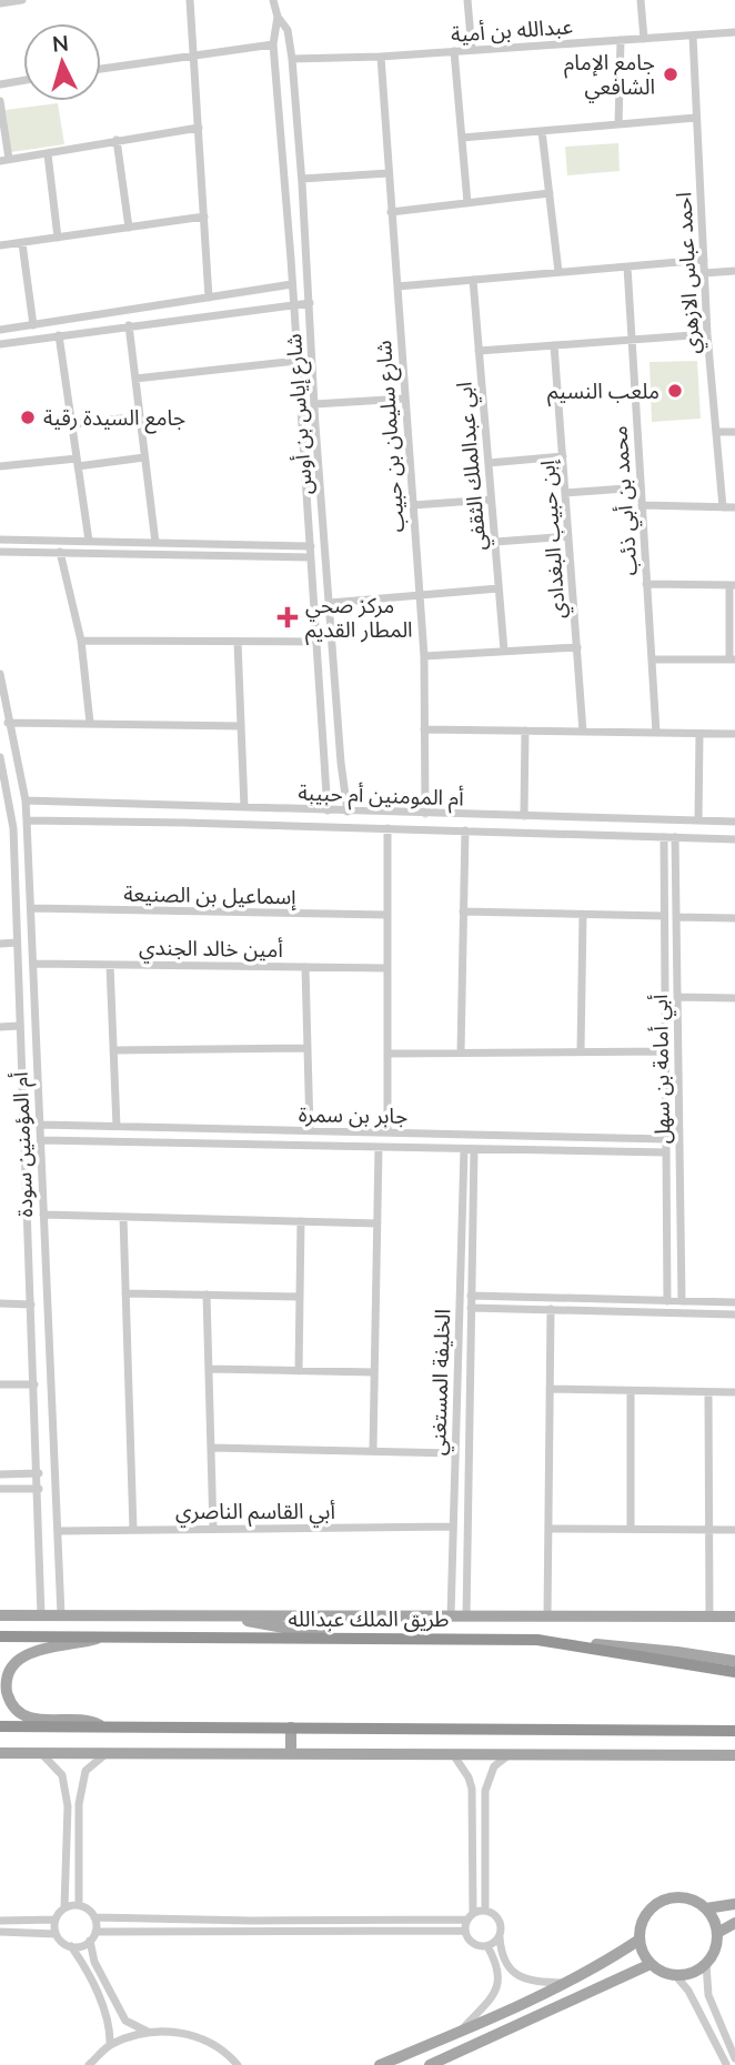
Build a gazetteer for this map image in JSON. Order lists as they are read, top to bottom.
{
  "streets": {
    "highway": ["طريق الملك عبدالله"],
    "street": [
      "عبدالله بن أمية",
      "احمد عباس الازهري",
      "شارع إياس بن أوس",
      "شارع سليمان بن حبيب",
      "ابي عبدالملك الثقفي",
      "محمد بن أبي ذئب",
      "إبن حبيب البغدادي",
      "أم المومنين أم حبيبة",
      "إسماعيل بن الصنيعة",
      "أمين خالد الجندي",
      "أبي أمامة بن سهل",
      "جابر بن سمرة",
      "أم المؤمنين سودة",
      "الخليفة المستغني",
      "أبي القاسم الناصري"
    ]
  },
  "crossings": [
    ["عبدالله بن أمية", "احمد عباس الازهري"],
    ["عبدالله بن أمية", "شارع إياس بن أوس"],
    ["عبدالله بن أمية", "شارع سليمان بن حبيب"],
    ["شارع إياس بن أوس", "أم المومنين أم حبيبة"],
    ["شارع سليمان بن حبيب", "أم المومنين أم حبيبة"],
    ["أم المومنين أم حبيبة", "أبي أمامة بن سهل"],
    ["أم المومنين أم حبيبة", "أم المؤمنين سودة"],
    ["إسماعيل بن الصنيعة", "أم المؤمنين سودة"],
    ["أمين خالد الجندي", "أم المؤمنين سودة"],
    ["أبي أمامة بن سهل", "جابر بن سمرة"],
    ["جابر بن سمرة", "أم المؤمنين سودة"],
    ["جابر بن سمرة", "الخليفة المستغني"],
    ["أم المؤمنين سودة", "أبي القاسم الناصري"],
    ["الخليفة المستغني", "أبي القاسم الناصري"]
  ],
  "places": {
    "other": ["جامع الإمام الشافعي", "ملعب النسيم", "جامع السيدة رقية"],
    "health": ["مركز صحي المطار القديم"]
  },
  "north": "top"
}
